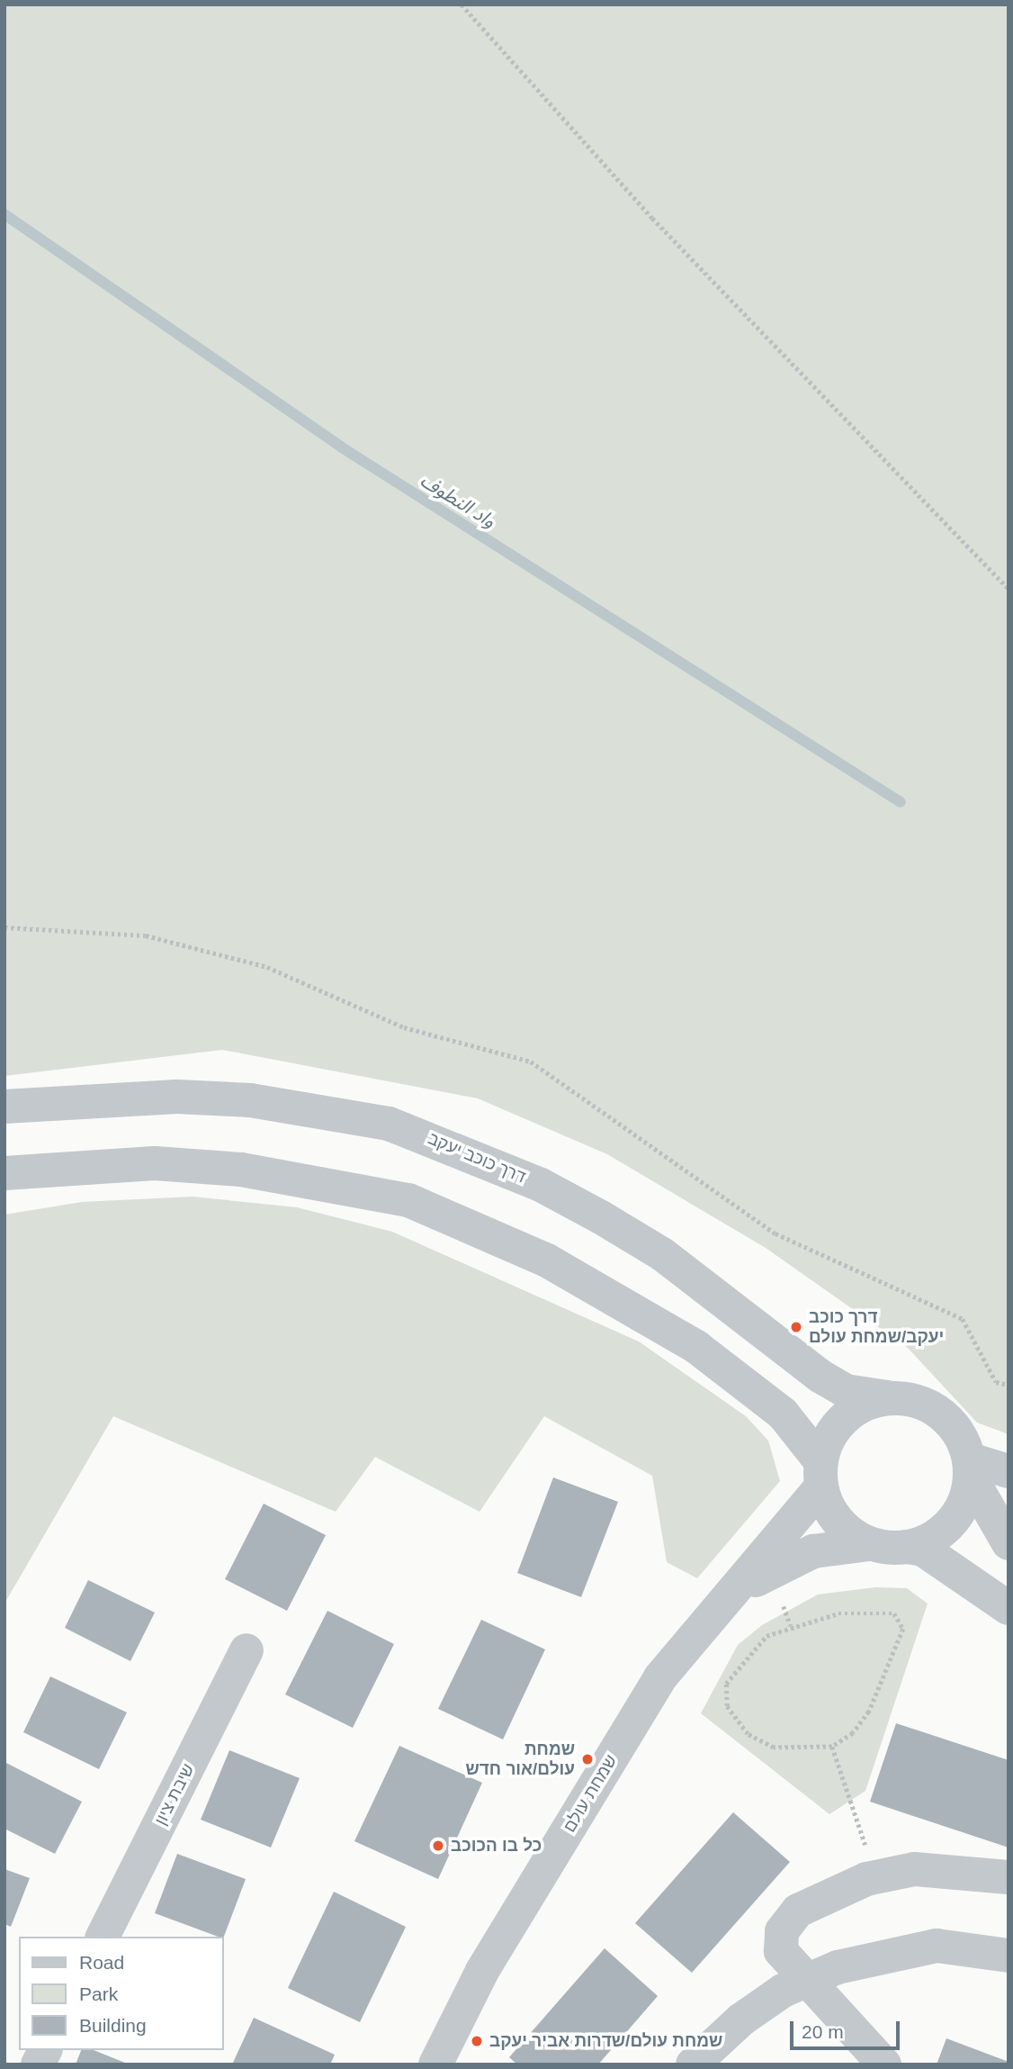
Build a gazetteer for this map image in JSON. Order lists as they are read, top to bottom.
{
  "streets": {
    "street": ["דרך כוכב יעקב", "שמחת עולם", "שיבת ציון"]
  },
  "crossings": [
    ["דרך כוכב יעקב", "שמחת עולם"]
  ],
  "water": ["واد النطوف"],
  "places": [
    "דרך כוכב יעקב/שמחת עולם",
    "שמחת עולם/אור חדש",
    "כל בו הכוכב",
    "שמחת עולם/שדרות אביר יעקב"
  ],
  "legend": ["Road", "Park", "Building"],
  "scale_bar": "20 m"
}
